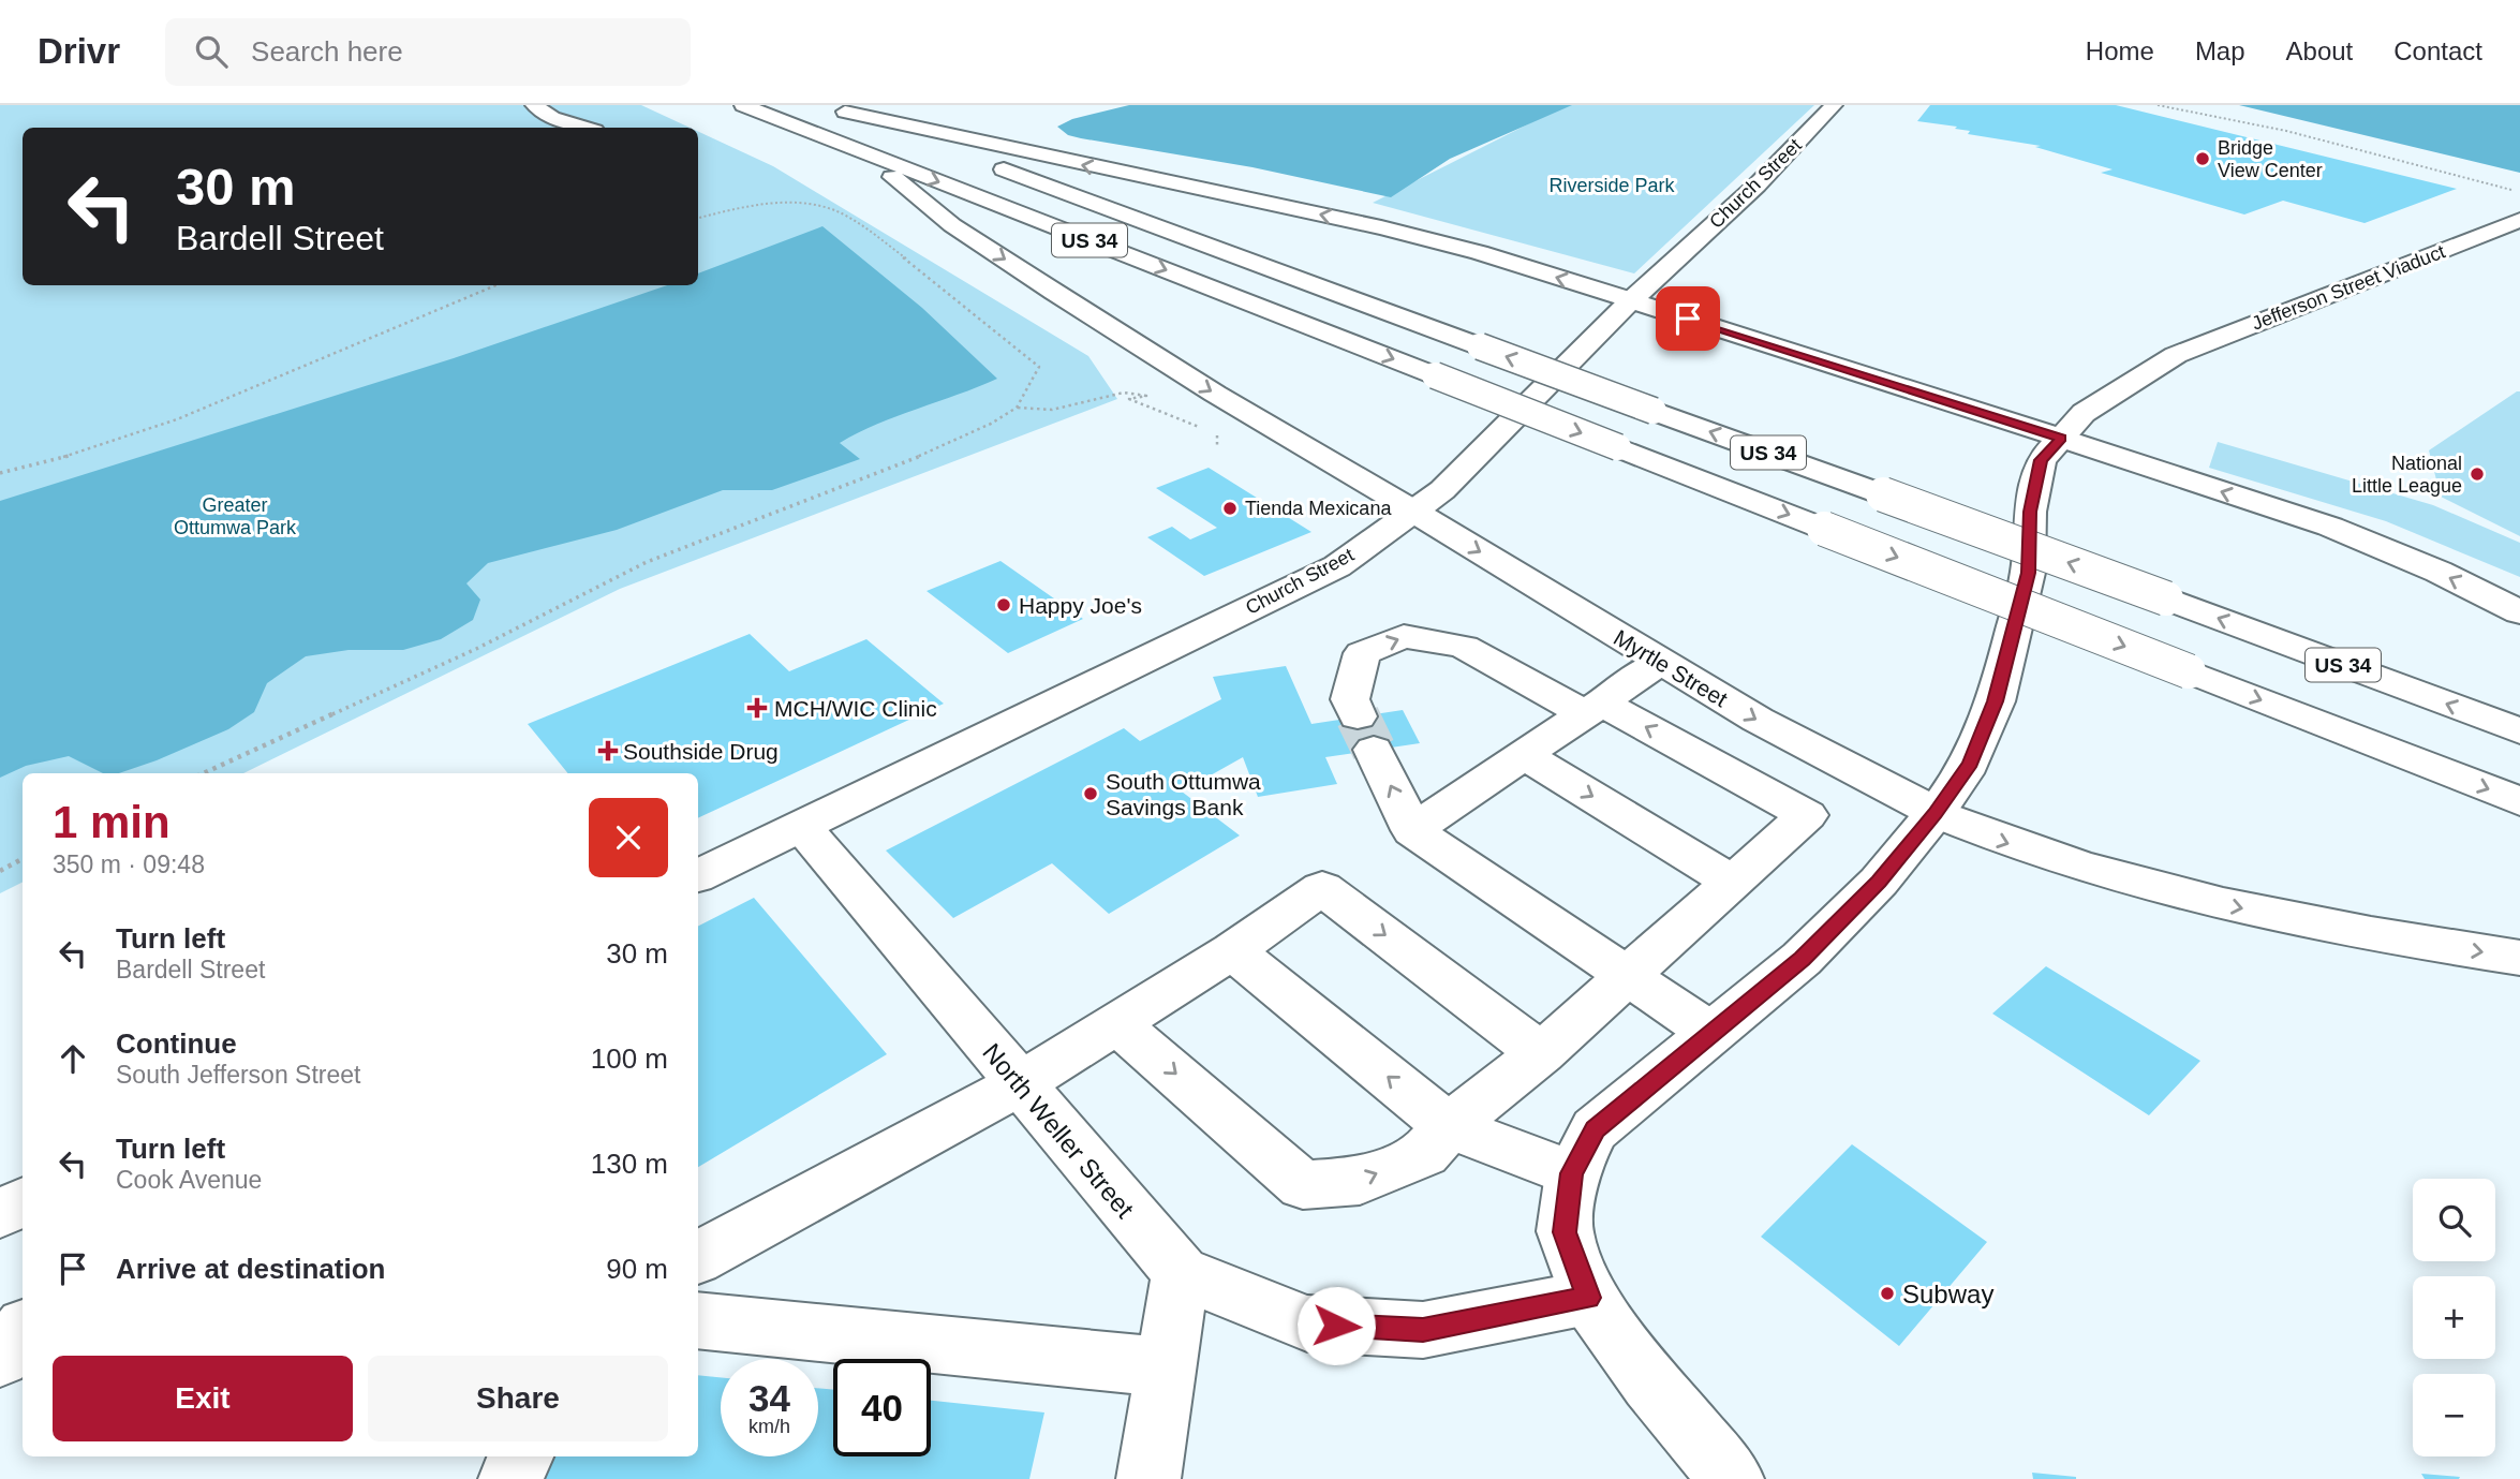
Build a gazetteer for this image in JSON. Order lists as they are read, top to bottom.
{
  "streets": {
    "main road": [
      "Church Street",
      "US 34",
      "Jefferson Street Viaduct",
      "Myrtle Street",
      "North Weller Street"
    ]
  },
  "crossings": [
    ["Church Street", "Myrtle Street"],
    ["Church Street", "North Weller Street"],
    ["US 34", "Myrtle Street"],
    ["Jefferson Street Viaduct", "Myrtle Street"]
  ],
  "parks": ["Riverside Park", "Greater Ottumwa Park"],
  "places": {
    "other": [
      "Bridge View Center",
      "National Little League",
      "Tienda Mexicana",
      "Happy Joe's",
      "South Ottumwa Savings Bank",
      "Subway"
    ],
    "health": ["MCH/WIC Clinic", "Southside Drug"]
  },
  "page": {
    "header": "Drivr",
    "search": "Search here",
    "nav": [
      "Home",
      "Map",
      "About",
      "Contact"
    ],
    "turn": ["30 m", "Bardell Street"],
    "heading": ["1 min", "350 m · 09:48"],
    "list": [
      {
        "name": "Turn left",
        "note": "Bardell Street",
        "value": "30 m"
      },
      {
        "name": "Continue",
        "note": "South Jefferson Street",
        "value": "100 m"
      },
      {
        "name": "Turn left",
        "note": "Cook Avenue",
        "value": "130 m"
      },
      {
        "name": "Arrive at destination",
        "value": "90 m"
      }
    ],
    "map_buttons": ["+", "−"],
    "buttons": ["Exit", "Share"],
    "speed": "34 km/h",
    "limit": "40"
  }
}
